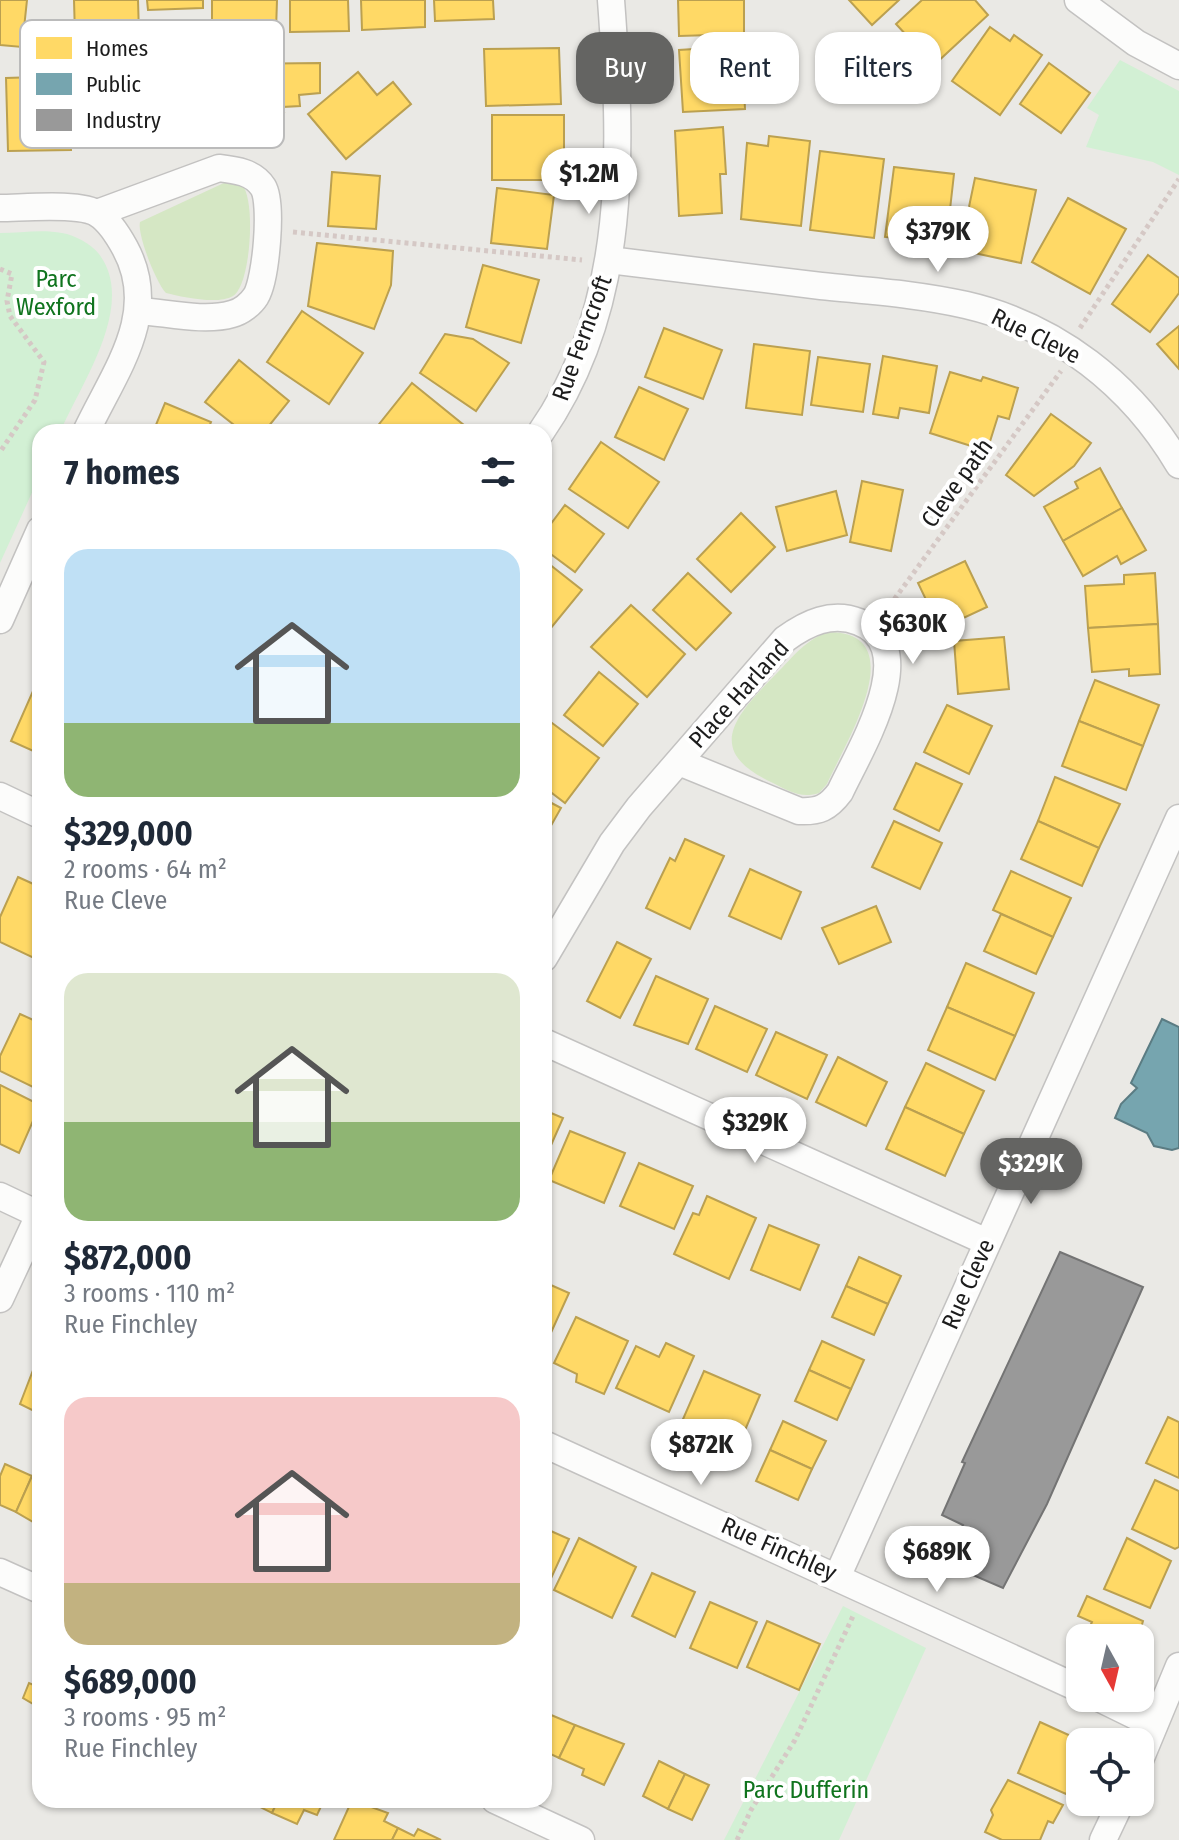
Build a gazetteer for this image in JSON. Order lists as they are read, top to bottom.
{
  "streets": {
    "street": [
      "Rue Cleve",
      "Rue Ferncroft",
      "Place Harland",
      "Rue Finchley"
    ],
    "path": ["Cleve path"]
  },
  "crossings": [
    ["Rue Cleve", "Rue Ferncroft"],
    ["Rue Cleve", "Rue Finchley"]
  ],
  "parks": ["Parc Wexford", "Parc Dufferin"],
  "legend": ["Homes", "Public", "Industry"],
  "north": "bottom",
  "page": {
    "chip": ["Buy", "Rent", "Filters"],
    "price": [
      "$1.2M",
      "$379K",
      "$630K",
      "$329K",
      "$329K",
      "$872K",
      "$689K"
    ],
    "heading": "7 homes",
    "list": [
      {
        "name": "$329,000",
        "note": "2 rooms · 64 m² · Rue Cleve"
      },
      {
        "name": "$872,000",
        "note": "3 rooms · 110 m² · Rue Finchley"
      },
      {
        "name": "$689,000",
        "note": "3 rooms · 95 m² · Rue Finchley"
      }
    ]
  }
}
